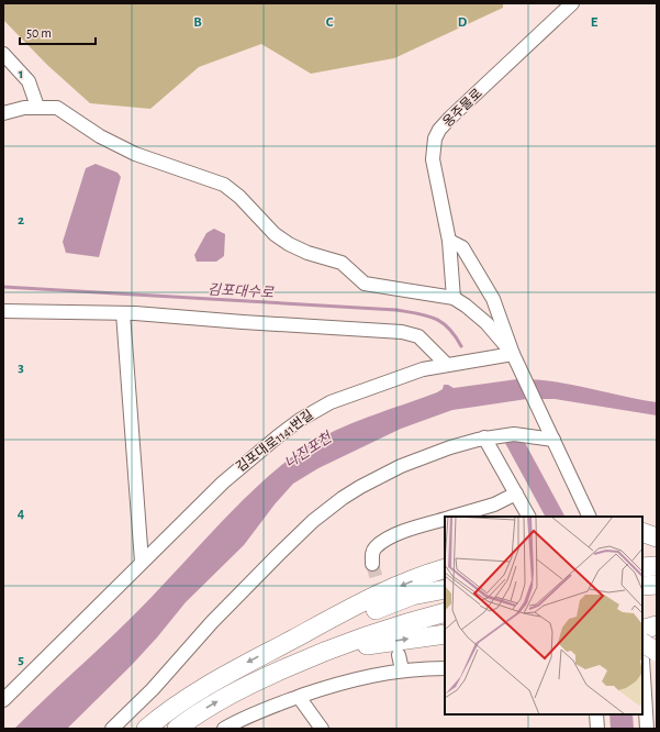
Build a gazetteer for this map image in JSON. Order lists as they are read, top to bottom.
{
  "streets": {
    "lane": ["옹주물로", "김포대로1141번길"]
  },
  "water": ["김포대수로", "나진포천"],
  "scale_bar": "50 m",
  "grid": {
    "columns": [
      "B",
      "C",
      "D",
      "E"
    ],
    "rows": [
      "1",
      "2",
      "3",
      "4",
      "5"
    ]
  }
}
